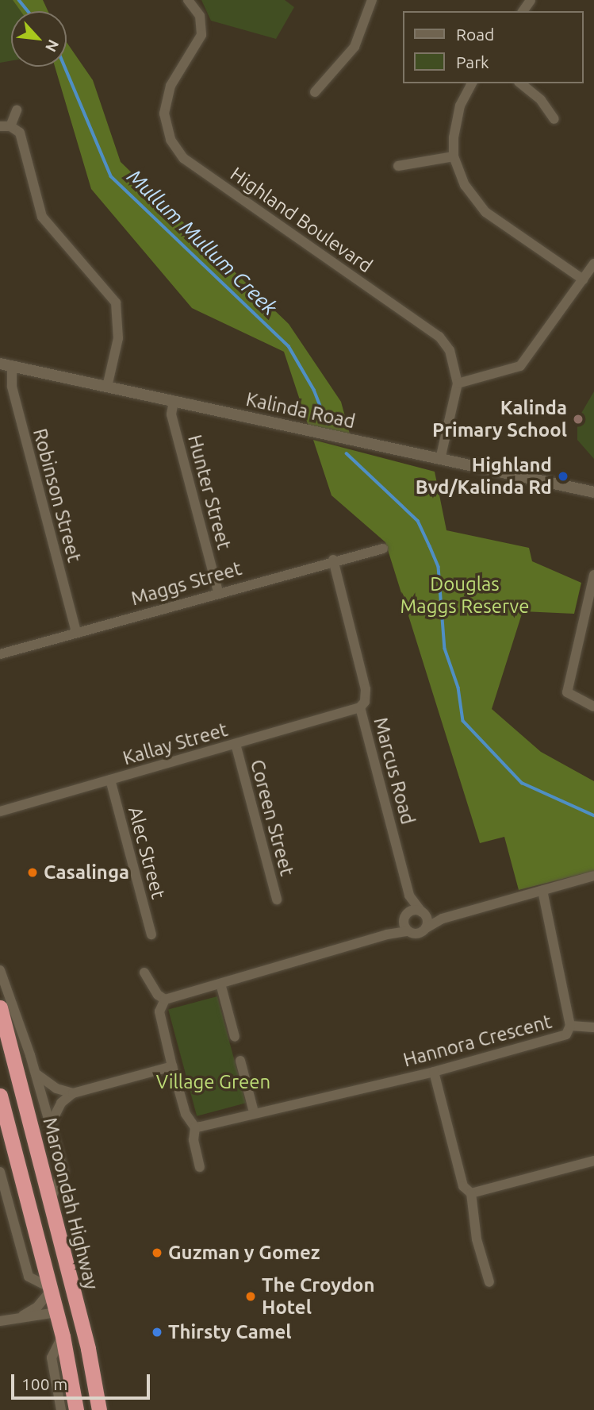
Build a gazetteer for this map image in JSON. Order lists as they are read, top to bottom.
{
  "streets": {
    "highway": ["Maroondah Highway"],
    "street": [
      "Highland Boulevard",
      "Kalinda Road",
      "Hunter Street",
      "Robinson Street",
      "Maggs Street",
      "Kallay Street",
      "Marcus Road",
      "Coreen Street",
      "Alec Street",
      "Hannora Crescent"
    ]
  },
  "crossings": [
    ["Highland Boulevard", "Kalinda Road"],
    ["Kalinda Road", "Hunter Street"],
    ["Kalinda Road", "Robinson Street"],
    ["Hunter Street", "Maggs Street"],
    ["Robinson Street", "Maggs Street"],
    ["Maggs Street", "Marcus Road"],
    ["Kallay Street", "Marcus Road"],
    ["Kallay Street", "Coreen Street"],
    ["Kallay Street", "Alec Street"]
  ],
  "water": ["Mullum Mullum Creek"],
  "parks": ["Douglas Maggs Reserve", "Village Green"],
  "places": [
    "Kalinda Primary School",
    "Highland Bvd/Kalinda Rd",
    "Casalinga",
    "Guzman y Gomez",
    "The Croydon Hotel",
    "Thirsty Camel"
  ],
  "legend": ["Road", "Park"],
  "scale_bar": "100 m",
  "north": "bottom right"
}
